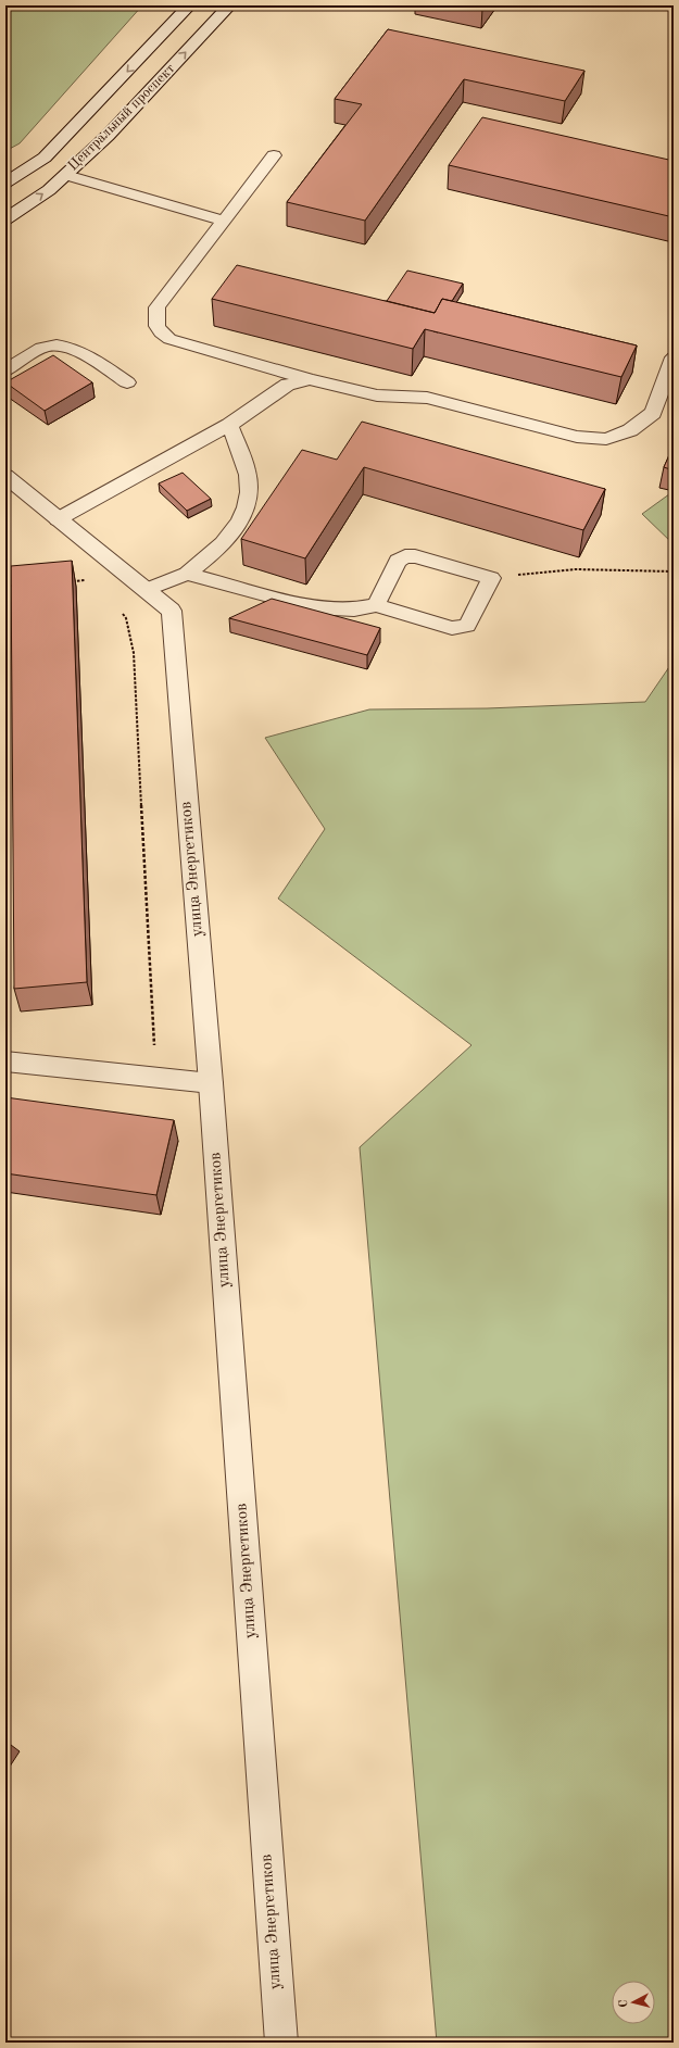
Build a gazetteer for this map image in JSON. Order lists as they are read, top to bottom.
{
  "streets": {
    "street": ["Центральный проспект", "улица Энергетиков"]
  },
  "north": "left"
}
